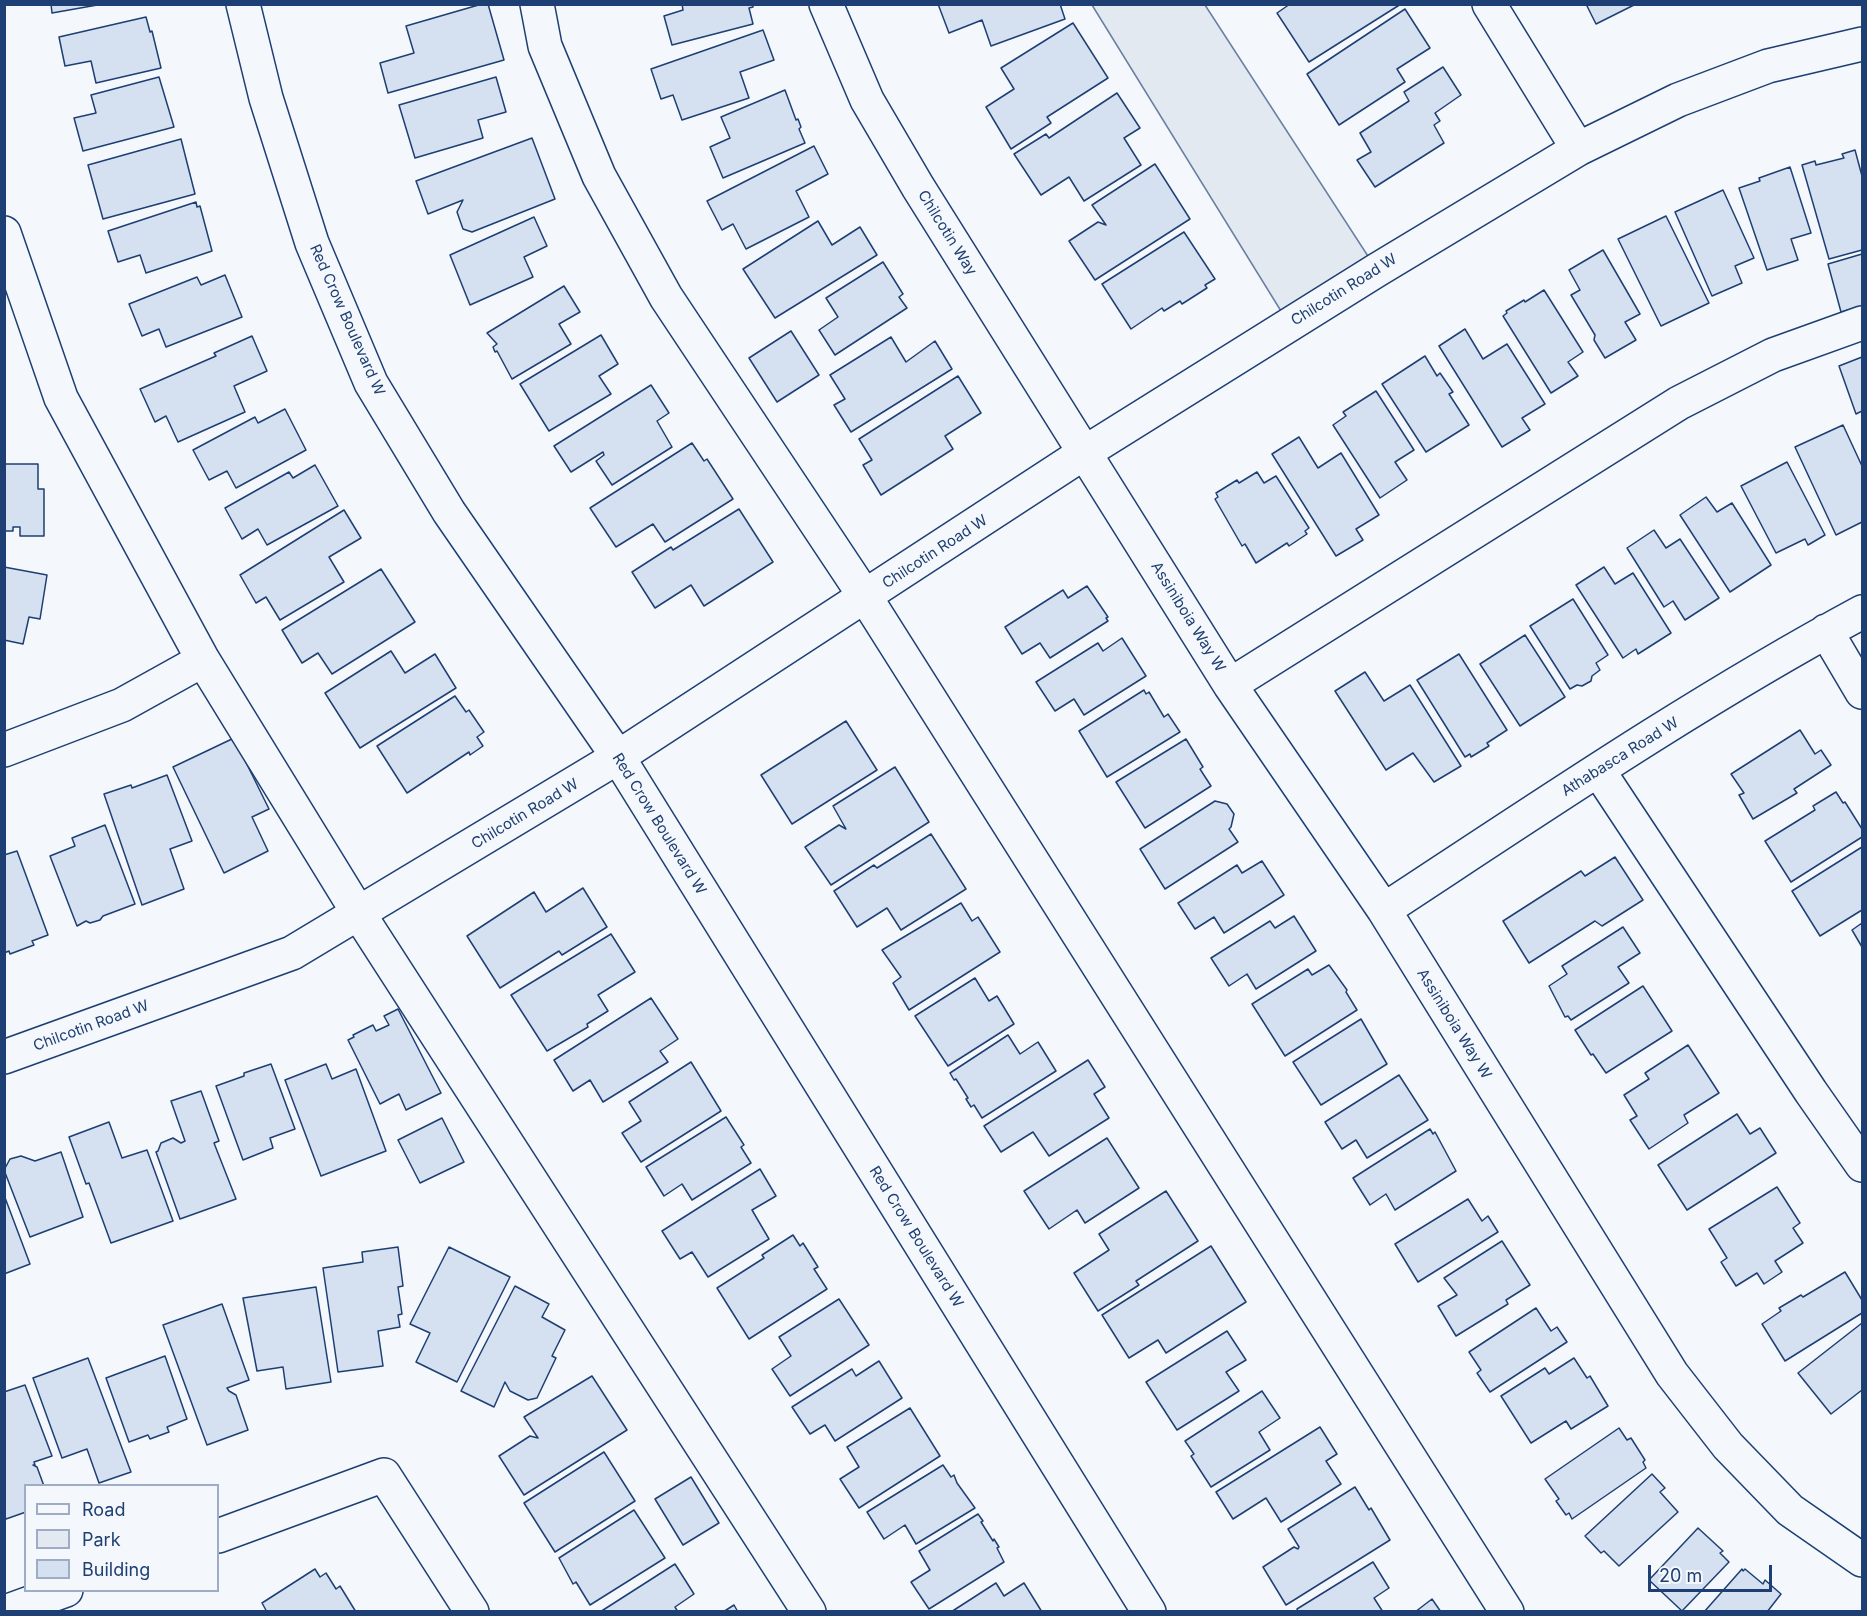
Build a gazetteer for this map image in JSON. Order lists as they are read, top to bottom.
{
  "streets": {
    "street": [
      "Chilcotin Way",
      "Chilcotin Road W",
      "Red Crow Boulevard W",
      "Assiniboia Way W",
      "Athabasca Road W"
    ]
  },
  "crossings": [
    ["Chilcotin Way", "Chilcotin Road W"],
    ["Chilcotin Way", "Assiniboia Way W"],
    ["Chilcotin Road W", "Red Crow Boulevard W"],
    ["Chilcotin Road W", "Assiniboia Way W"],
    ["Assiniboia Way W", "Athabasca Road W"]
  ],
  "legend": ["Road", "Park", "Building"],
  "scale_bar": "20 m"
}
